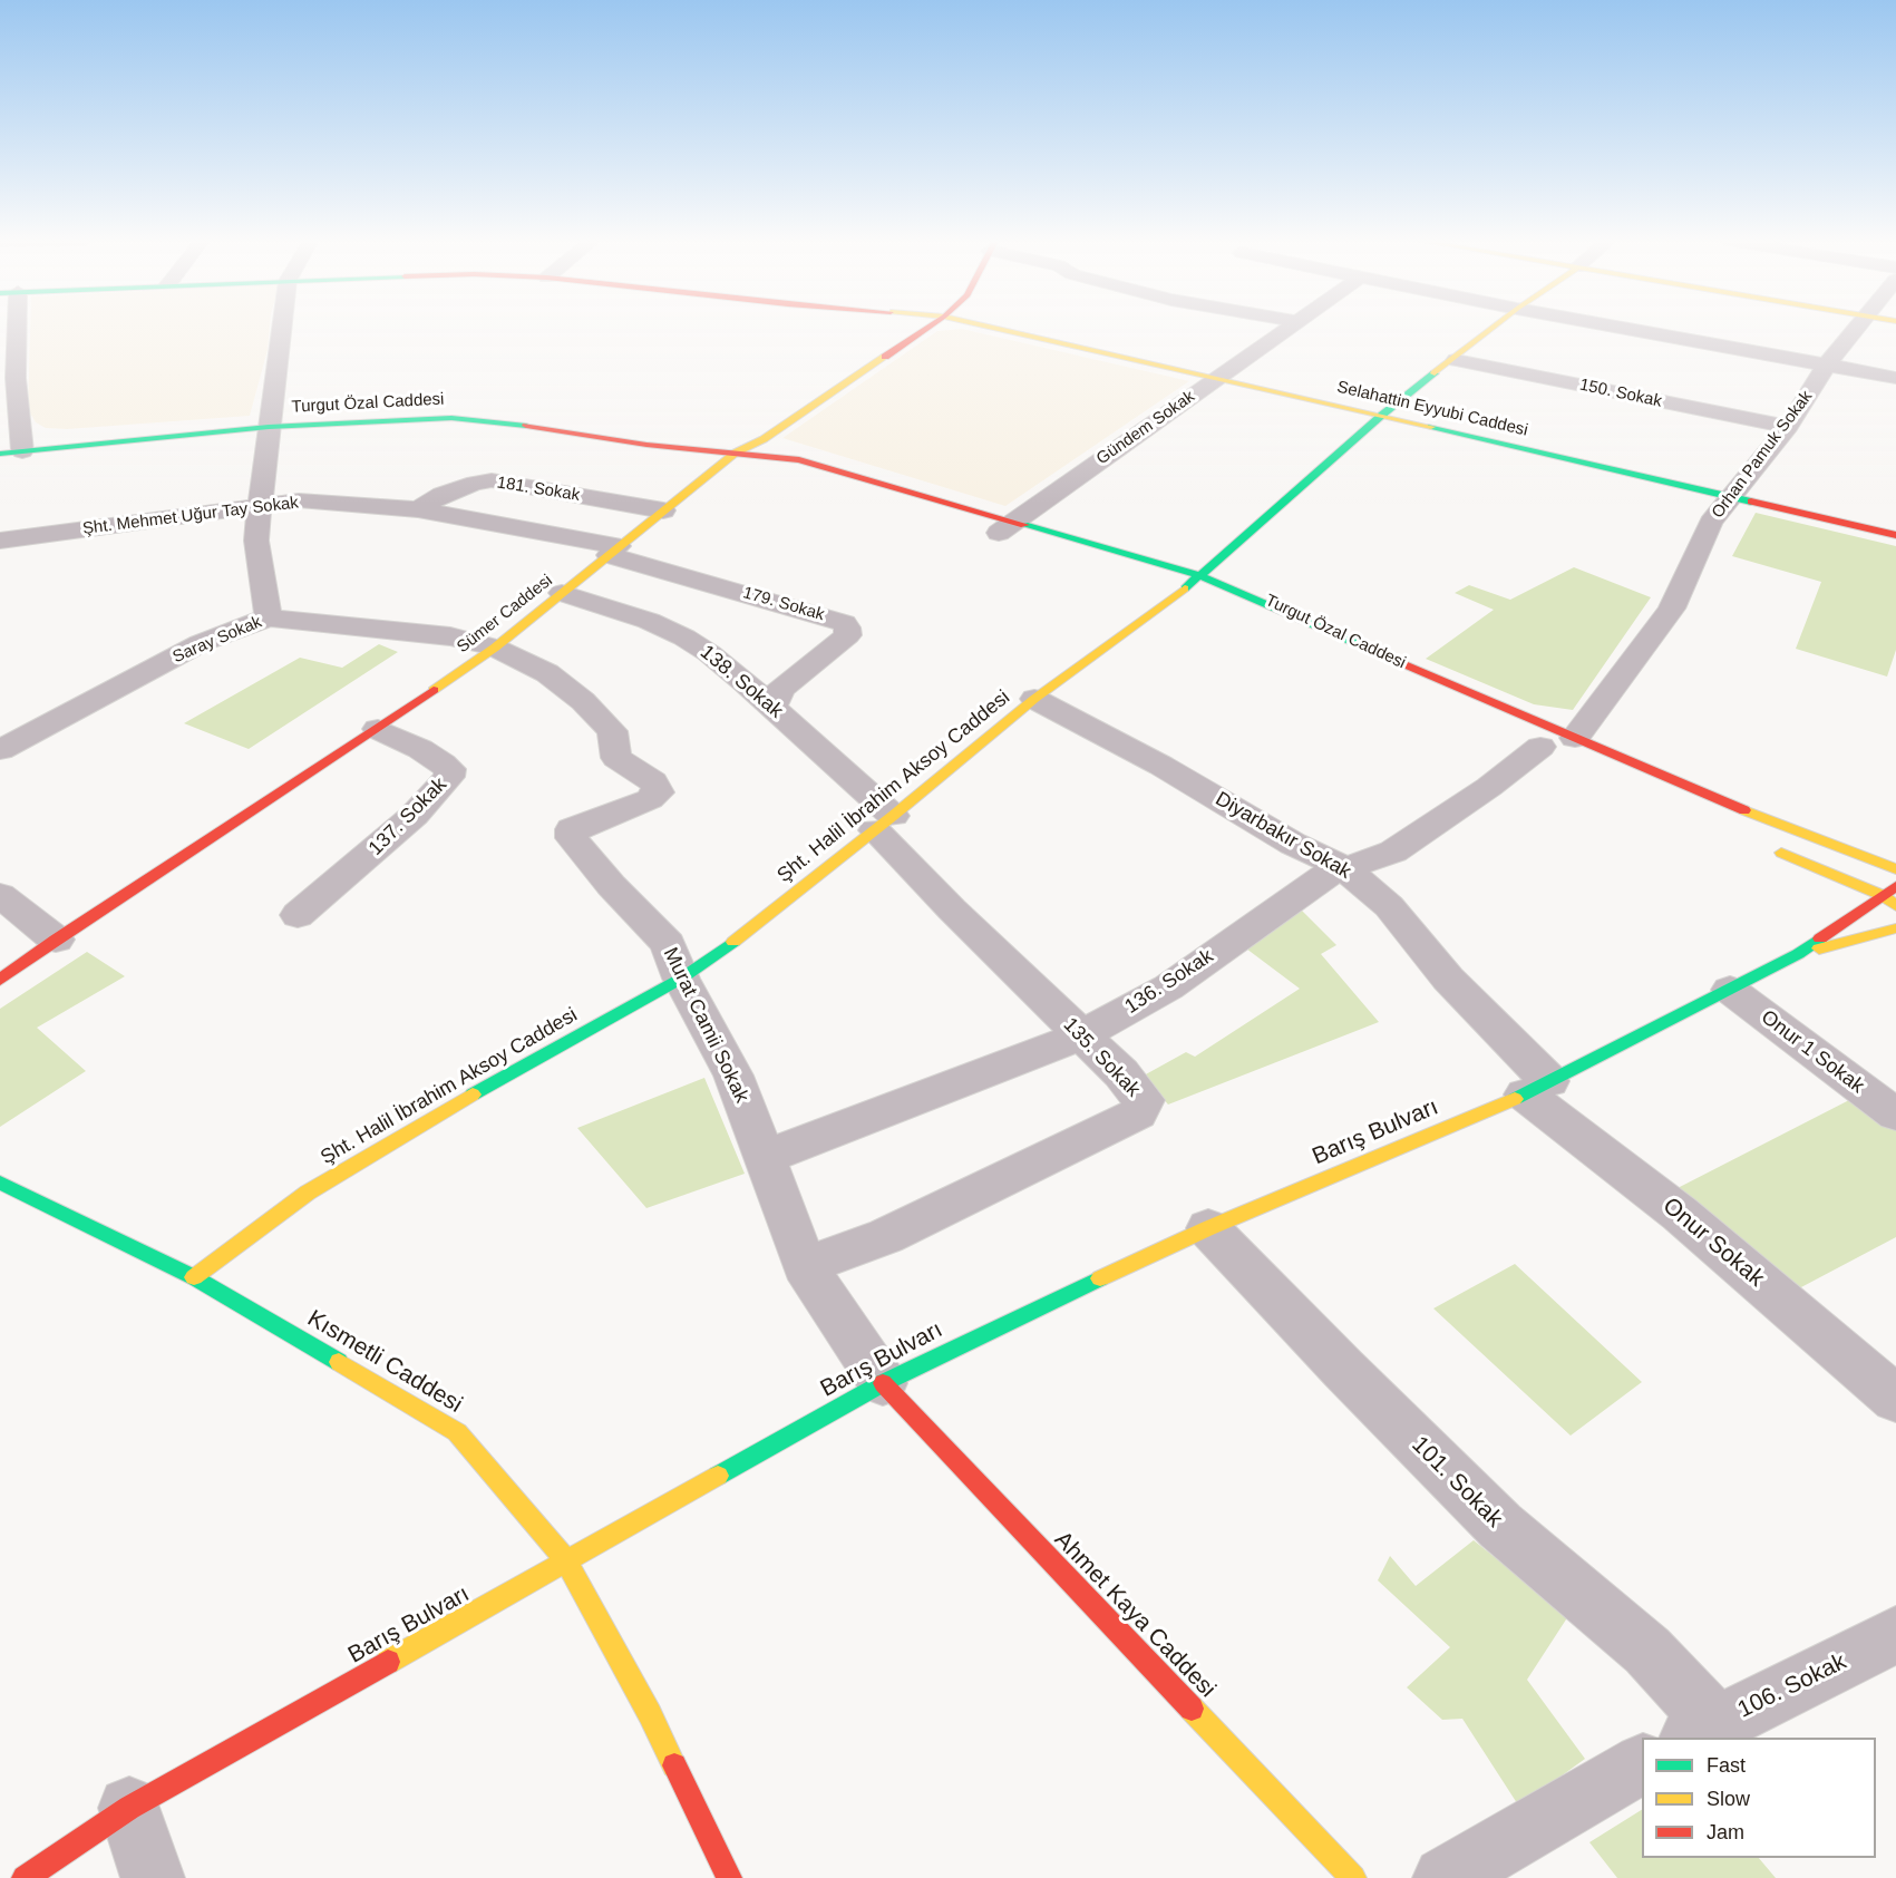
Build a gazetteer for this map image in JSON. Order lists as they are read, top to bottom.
{
  "streets": {
    "street": [
      "150. Sokak",
      "Turgut Özal Caddesi",
      "Selahattin Eyyubi Caddesi",
      "Gündem Sokak",
      "Orhan Pamuk Sokak",
      "181. Sokak",
      "Şht. Mehmet Uğur Tay Sokak",
      "179. Sokak",
      "Sümer Caddesi",
      "Saray Sokak",
      "138. Sokak",
      "Şht. Halil İbrahim Aksoy Caddesi",
      "137. Sokak",
      "Diyarbakır Sokak",
      "136. Sokak",
      "Murat Camii Sokak",
      "Onur 1 Sokak",
      "135. Sokak",
      "Barış Bulvarı",
      "Onur Sokak",
      "Kısmetli Caddesi",
      "101. Sokak",
      "Ahmet Kaya Caddesi",
      "106. Sokak"
    ]
  },
  "crossings": [
    ["150. Sokak", "Orhan Pamuk Sokak"],
    ["150. Sokak", "Şht. Halil İbrahim Aksoy Caddesi"],
    ["Turgut Özal Caddesi", "Gündem Sokak"],
    ["Turgut Özal Caddesi", "Orhan Pamuk Sokak"],
    ["Turgut Özal Caddesi", "Sümer Caddesi"],
    ["Turgut Özal Caddesi", "Şht. Halil İbrahim Aksoy Caddesi"],
    ["Turgut Özal Caddesi", "136. Sokak"],
    ["Selahattin Eyyubi Caddesi", "Gündem Sokak"],
    ["Selahattin Eyyubi Caddesi", "Orhan Pamuk Sokak"],
    ["Selahattin Eyyubi Caddesi", "Şht. Halil İbrahim Aksoy Caddesi"],
    ["Orhan Pamuk Sokak", "136. Sokak"],
    ["181. Sokak", "Şht. Mehmet Uğur Tay Sokak"],
    ["181. Sokak", "Sümer Caddesi"],
    ["Şht. Mehmet Uğur Tay Sokak", "179. Sokak"],
    ["Şht. Mehmet Uğur Tay Sokak", "Sümer Caddesi"],
    ["179. Sokak", "Sümer Caddesi"],
    ["179. Sokak", "138. Sokak"],
    ["Sümer Caddesi", "Saray Sokak"],
    ["Sümer Caddesi", "138. Sokak"],
    ["Sümer Caddesi", "137. Sokak"],
    ["Sümer Caddesi", "Murat Camii Sokak"],
    ["Saray Sokak", "Murat Camii Sokak"],
    ["138. Sokak", "Şht. Halil İbrahim Aksoy Caddesi"],
    ["138. Sokak", "135. Sokak"],
    ["Şht. Halil İbrahim Aksoy Caddesi", "Diyarbakır Sokak"],
    ["Şht. Halil İbrahim Aksoy Caddesi", "Murat Camii Sokak"],
    ["Şht. Halil İbrahim Aksoy Caddesi", "135. Sokak"],
    ["Şht. Halil İbrahim Aksoy Caddesi", "Kısmetli Caddesi"],
    ["Diyarbakır Sokak", "136. Sokak"],
    ["Diyarbakır Sokak", "Barış Bulvarı"],
    ["Diyarbakır Sokak", "Onur Sokak"],
    ["136. Sokak", "Murat Camii Sokak"],
    ["136. Sokak", "135. Sokak"],
    ["Murat Camii Sokak", "135. Sokak"],
    ["Murat Camii Sokak", "Barış Bulvarı"],
    ["Murat Camii Sokak", "Ahmet Kaya Caddesi"],
    ["Onur 1 Sokak", "Barış Bulvarı"],
    ["Barış Bulvarı", "Onur Sokak"],
    ["Barış Bulvarı", "Kısmetli Caddesi"],
    ["Barış Bulvarı", "101. Sokak"],
    ["Barış Bulvarı", "Ahmet Kaya Caddesi"],
    ["101. Sokak", "106. Sokak"]
  ],
  "legend": ["Fast", "Slow", "Jam"]
}
